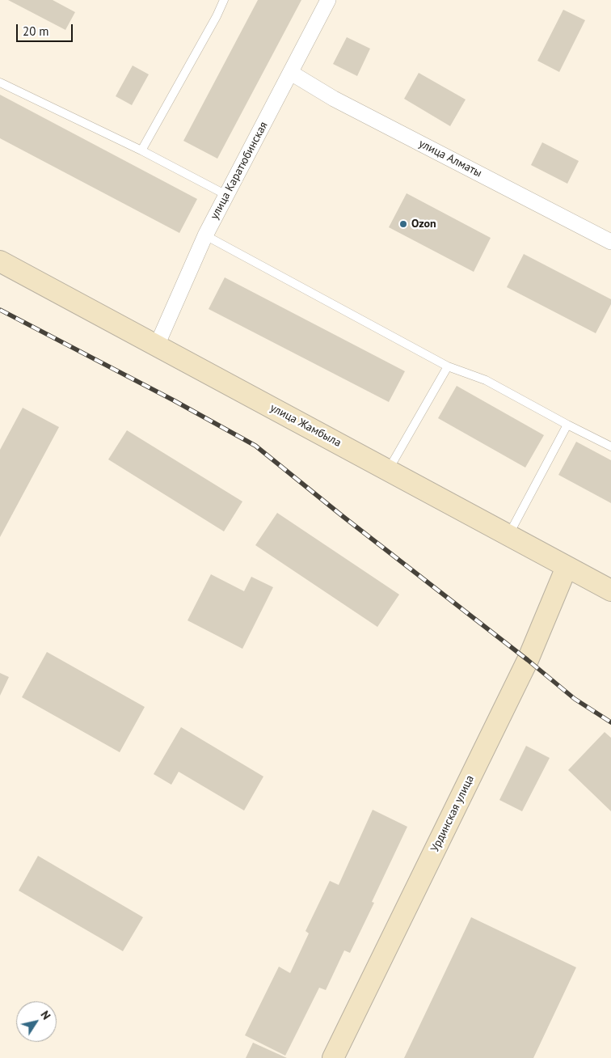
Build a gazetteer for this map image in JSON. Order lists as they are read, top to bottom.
{
  "streets": {
    "street": [
      "улица Алматы",
      "улица Каратюбинская",
      "улица Жамбыла",
      "Урдинская улица"
    ]
  },
  "crossings": [
    ["улица Алматы", "улица Каратюбинская"],
    ["улица Каратюбинская", "улица Жамбыла"],
    ["улица Жамбыла", "Урдинская улица"]
  ],
  "places": ["Ozon"],
  "scale_bar": "20 m",
  "north": "top right"
}
